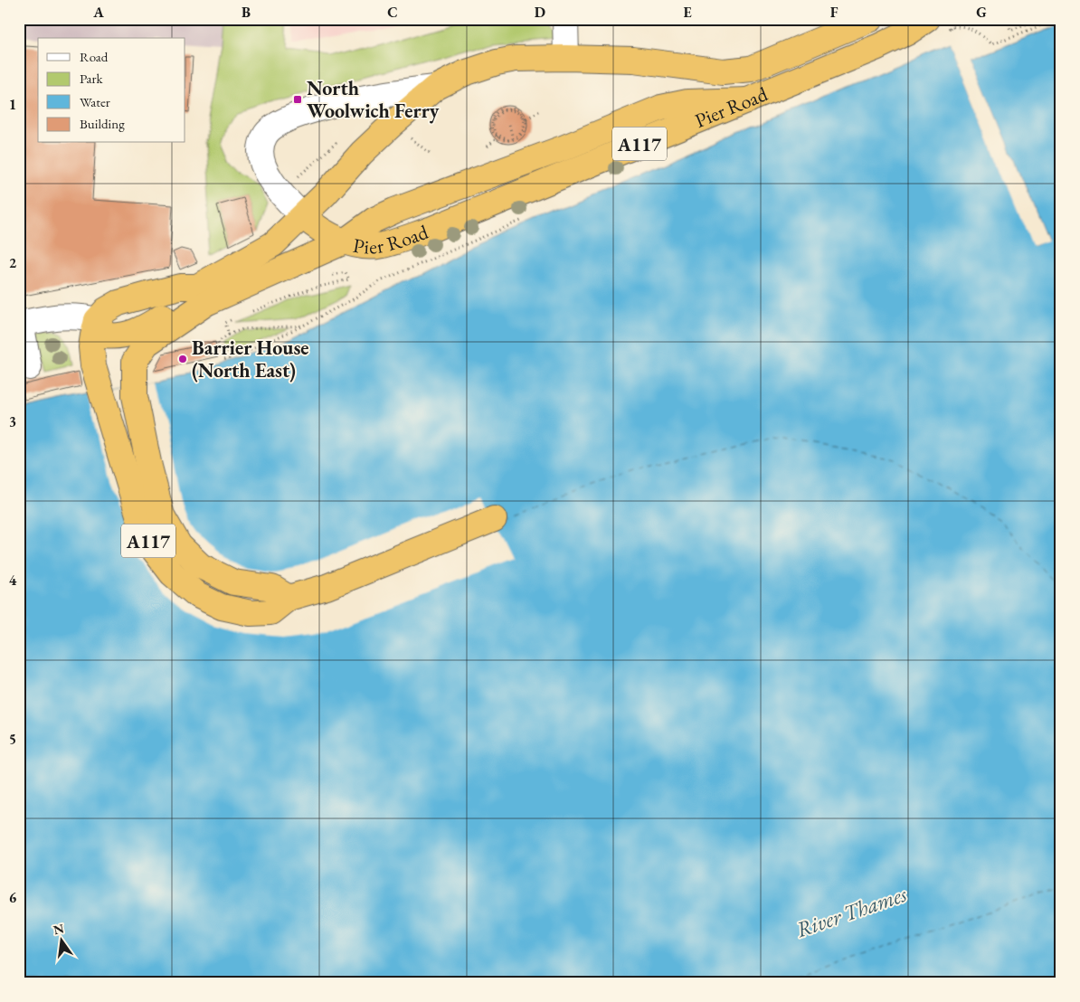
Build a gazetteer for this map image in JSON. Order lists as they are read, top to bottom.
{
  "streets": {
    "highway": ["Pier Road", "A117"]
  },
  "crossings": [
    ["Pier Road", "A117"]
  ],
  "water": ["River Thames"],
  "places": {
    "transit": ["North Woolwich Ferry"],
    "other": ["Barrier House (North East)"]
  },
  "legend": [
    "Road",
    "Park",
    "Water",
    "Building"
  ],
  "north": "top",
  "grid": {
    "columns": [
      "A",
      "B",
      "C",
      "D",
      "E",
      "F",
      "G"
    ],
    "rows": [
      "1",
      "2",
      "3",
      "4",
      "5",
      "6"
    ]
  }
}
